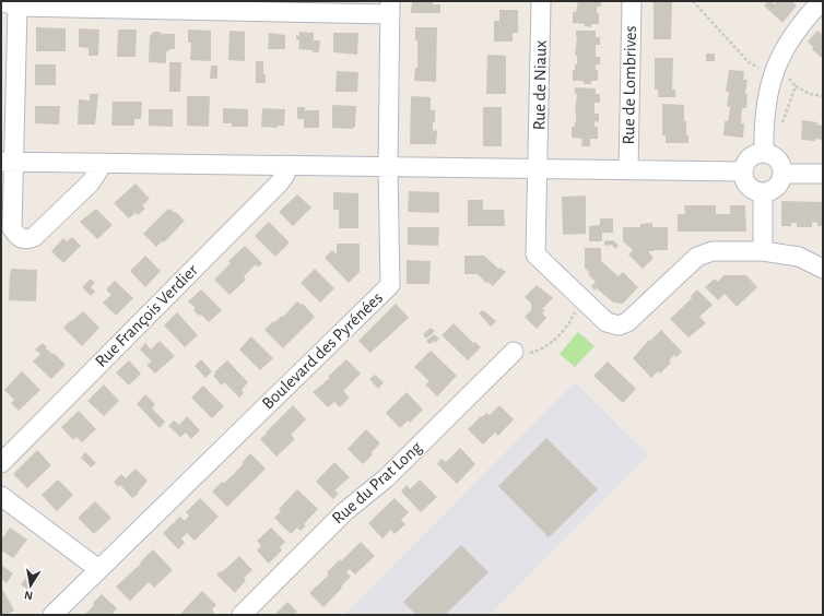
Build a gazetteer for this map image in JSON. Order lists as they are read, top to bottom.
{
  "streets": {
    "street": [
      "Rue de Niaux",
      "Rue de Lombrives",
      "Rue François Verdier",
      "Boulevard des Pyrénées",
      "Rue du Prat Long"
    ]
  },
  "north": "bottom"
}
